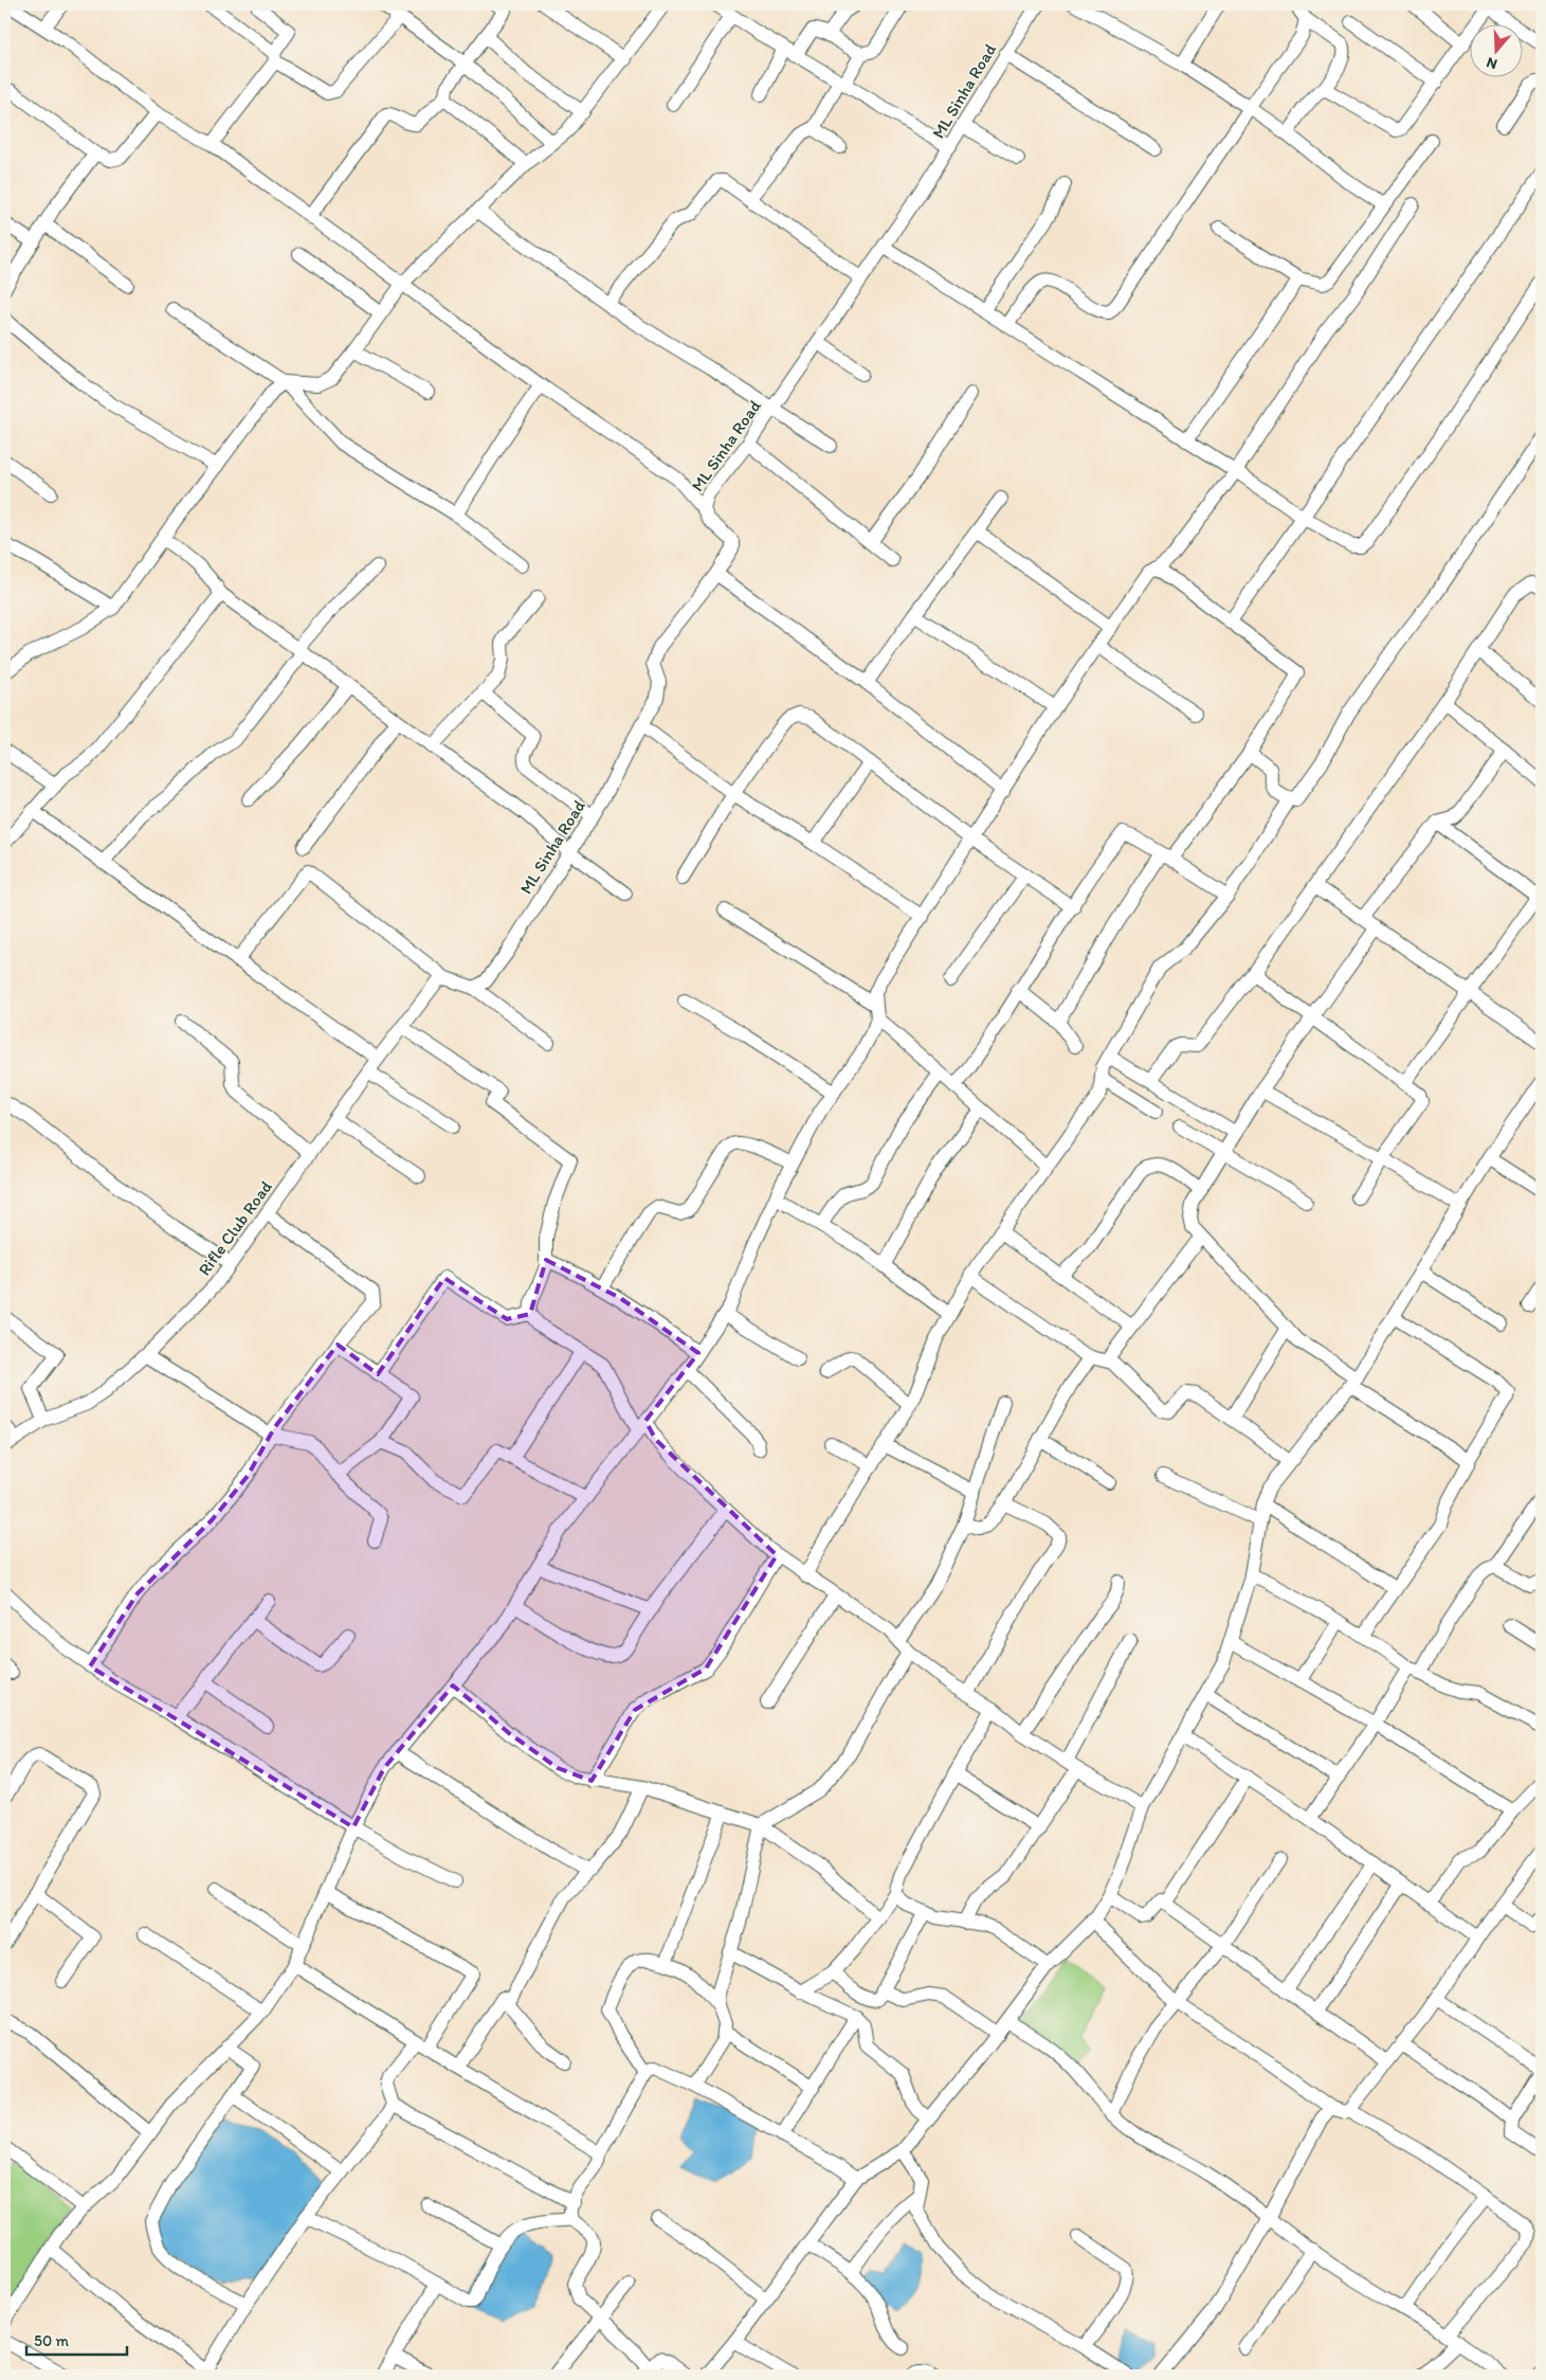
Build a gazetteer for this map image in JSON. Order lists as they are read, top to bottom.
{
  "streets": {
    "street": ["ML Sinha Road", "Rifle Club Road"]
  },
  "scale_bar": "50 m",
  "north": "bottom"
}
